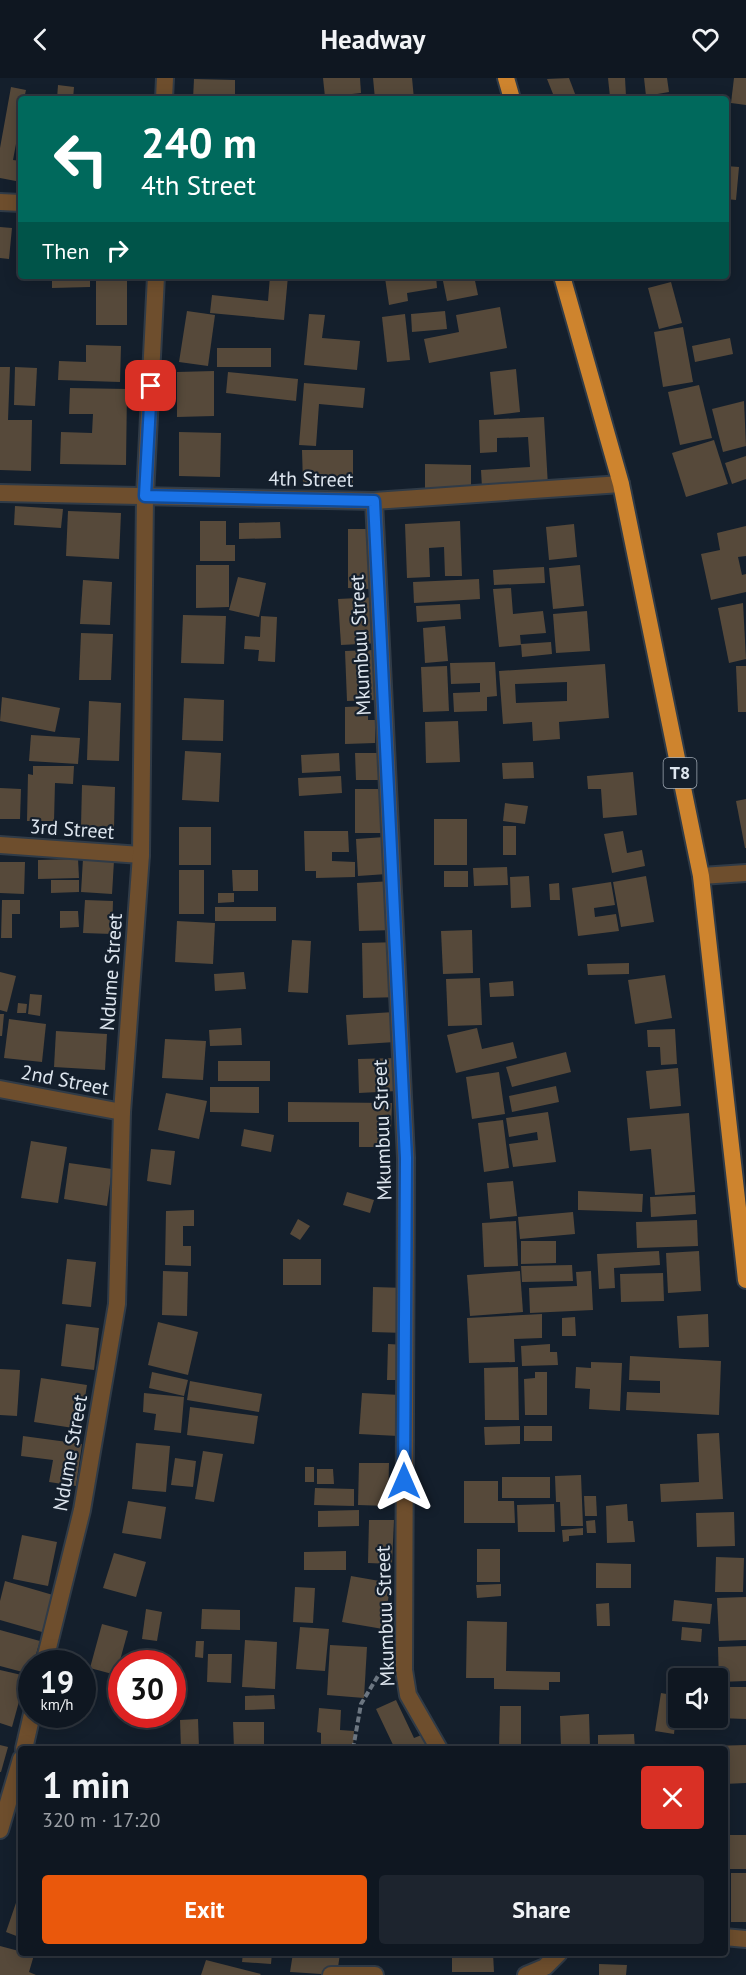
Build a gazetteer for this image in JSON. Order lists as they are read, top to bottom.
{
  "streets": {
    "highway": ["T8"],
    "street": [
      "4th Street",
      "Mkumbuu Street",
      "3rd Street",
      "Ndume Street",
      "2nd Street"
    ]
  },
  "crossings": [
    ["4th Street", "Mkumbuu Street"],
    ["4th Street", "T8"],
    ["4th Street", "Ndume Street"],
    ["3rd Street", "Ndume Street"],
    ["Ndume Street", "2nd Street"]
  ],
  "page": {
    "header": "Headway",
    "turn": ["240 m", "4th Street"],
    "then": "Then",
    "speed": "19 km/h",
    "limit": "30",
    "heading": ["1 min", "320 m · 17:20"],
    "buttons": ["Exit", "Share"]
  }
}
